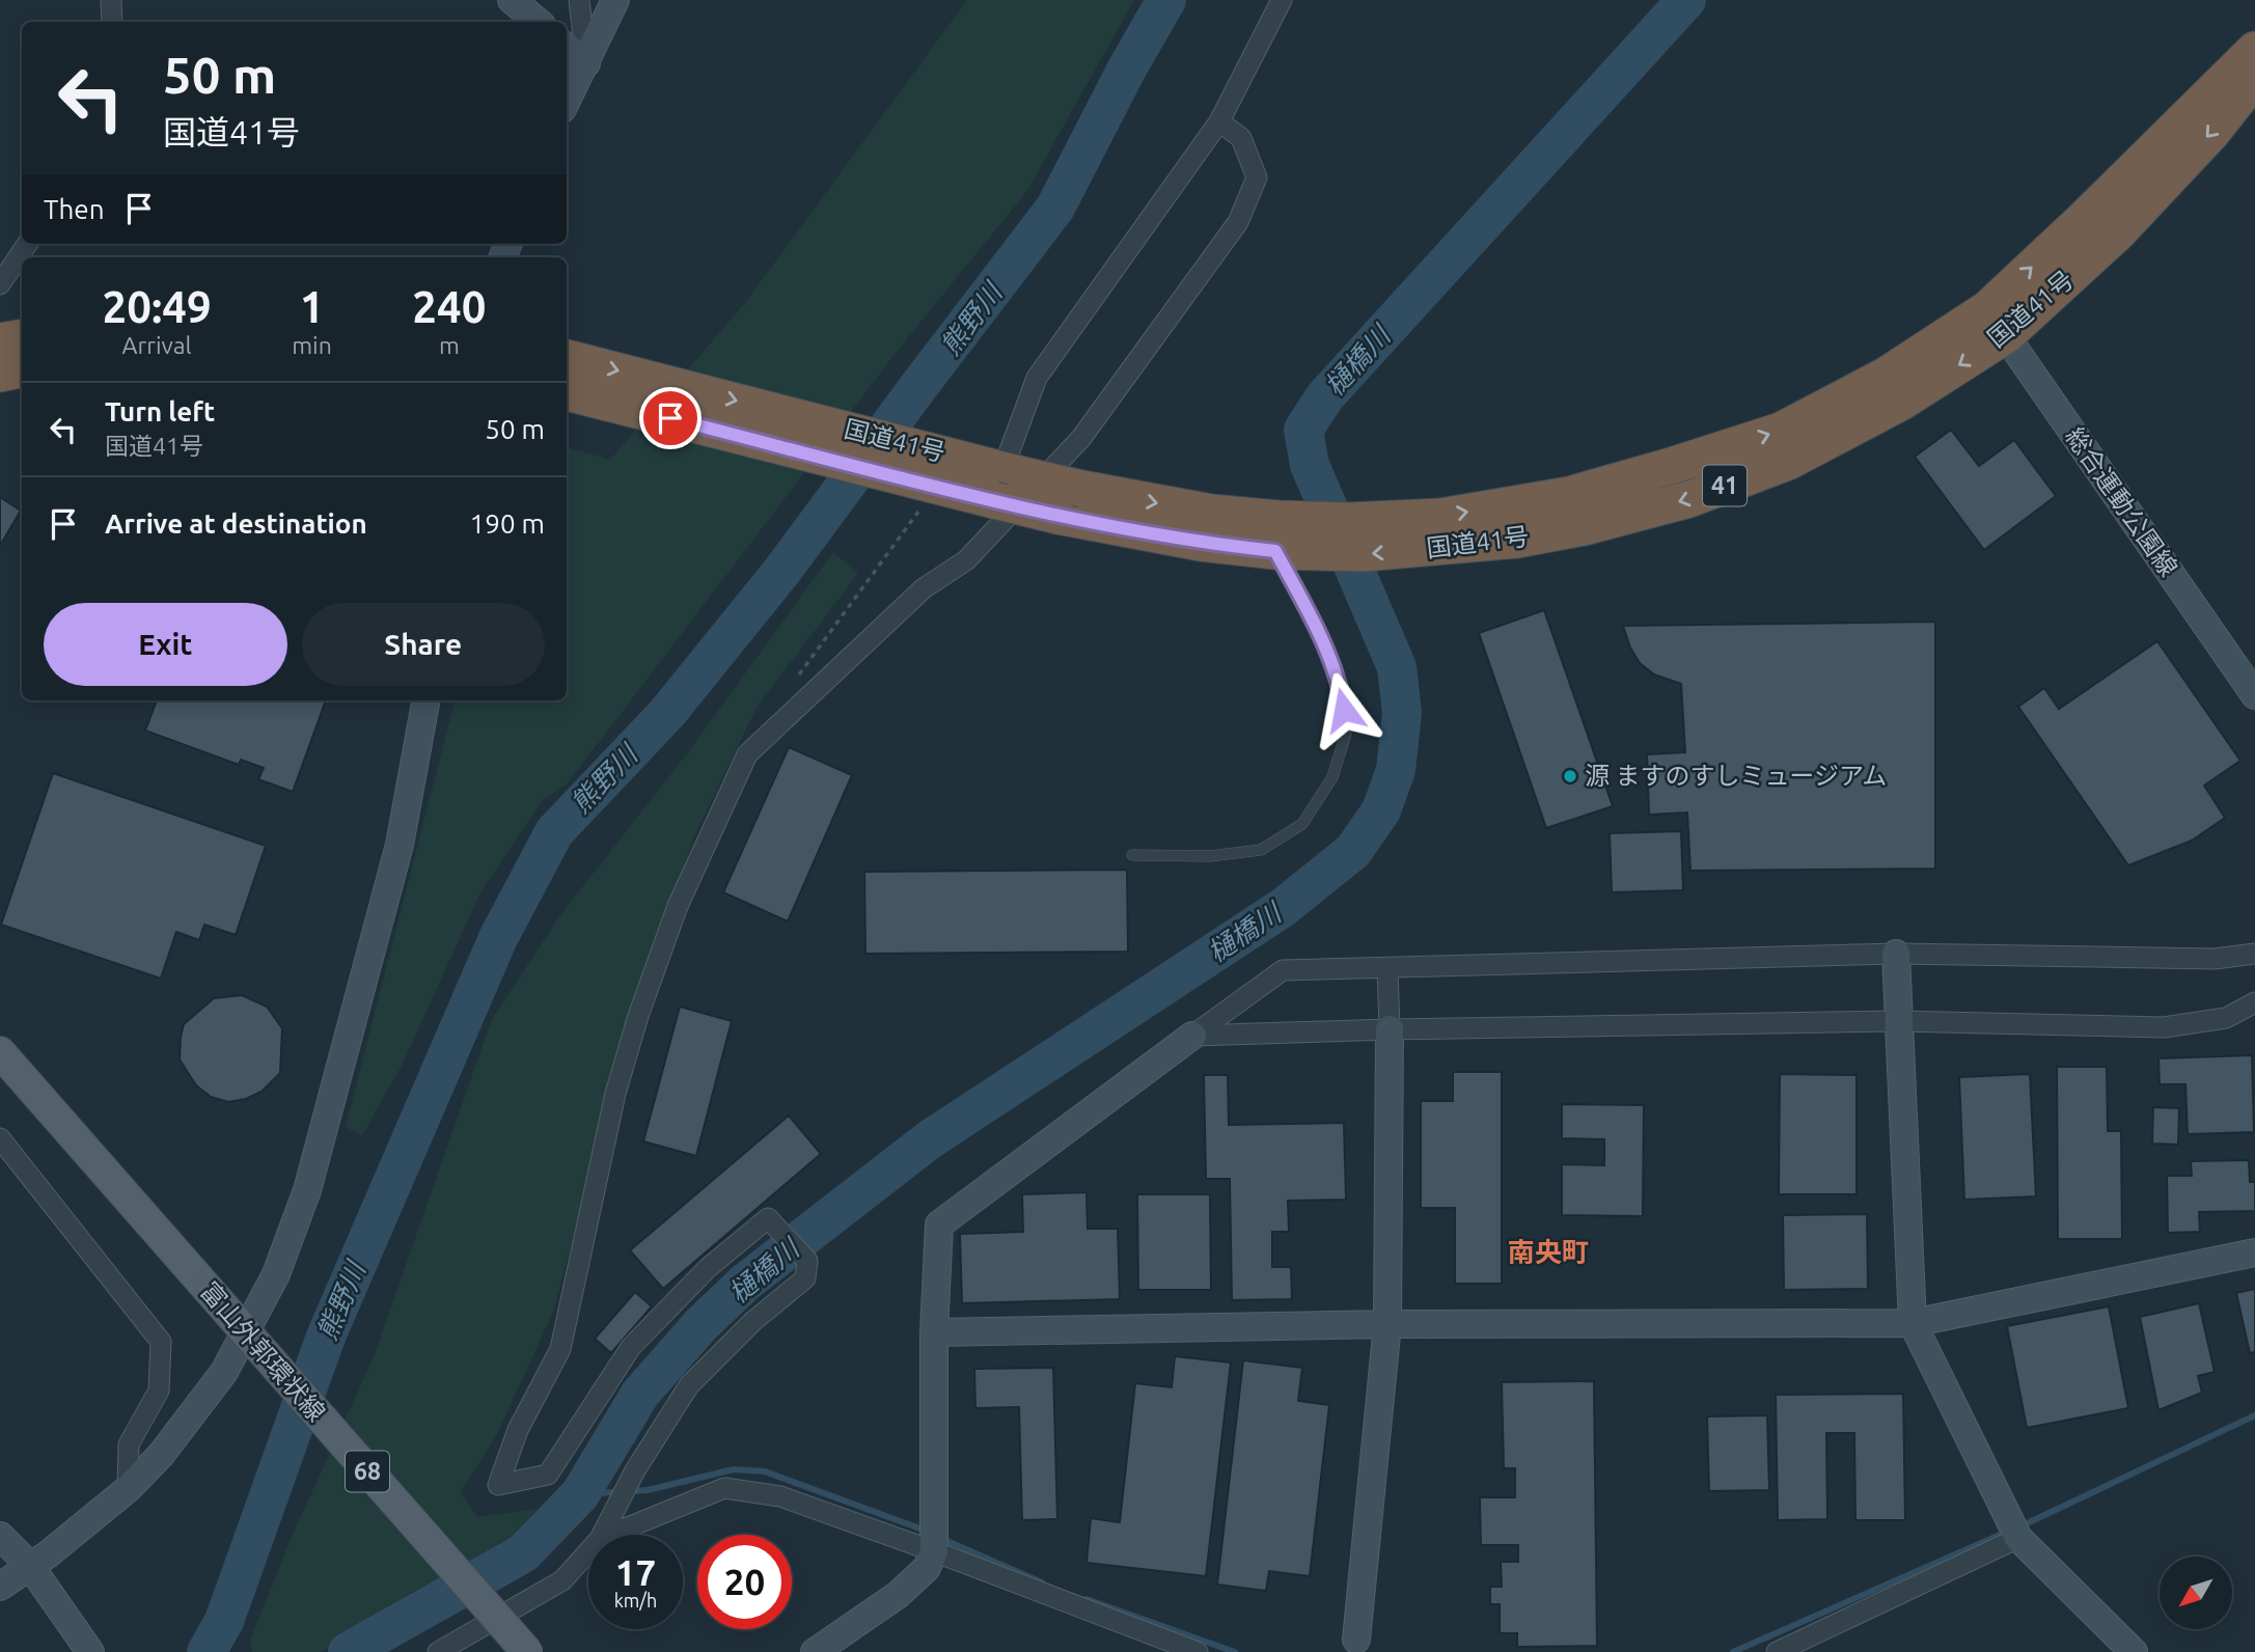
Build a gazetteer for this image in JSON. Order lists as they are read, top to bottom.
{
  "streets": {
    "highway": ["国道41号", "41"],
    "main road": ["富山外郭環状線", "68"],
    "street": ["総合運動公園線"]
  },
  "crossings": [
    ["国道41号", "総合運動公園線"]
  ],
  "districts": ["南央町"],
  "water": ["熊野川", "樋橋川"],
  "places": ["源 ますのすしミュージアム"],
  "north": "bottom left",
  "page": {
    "turn": ["50 m", "国道41号"],
    "then": "Then",
    "eta": [
      "20:49",
      "Arrival",
      "1",
      "min",
      "240",
      "m"
    ],
    "list": [
      {
        "name": "Turn left",
        "note": "国道41号",
        "value": "50 m"
      },
      {
        "name": "Arrive at destination",
        "value": "190 m"
      }
    ],
    "buttons": ["Exit", "Share"],
    "speed": "17 km/h",
    "limit": "20"
  }
}
